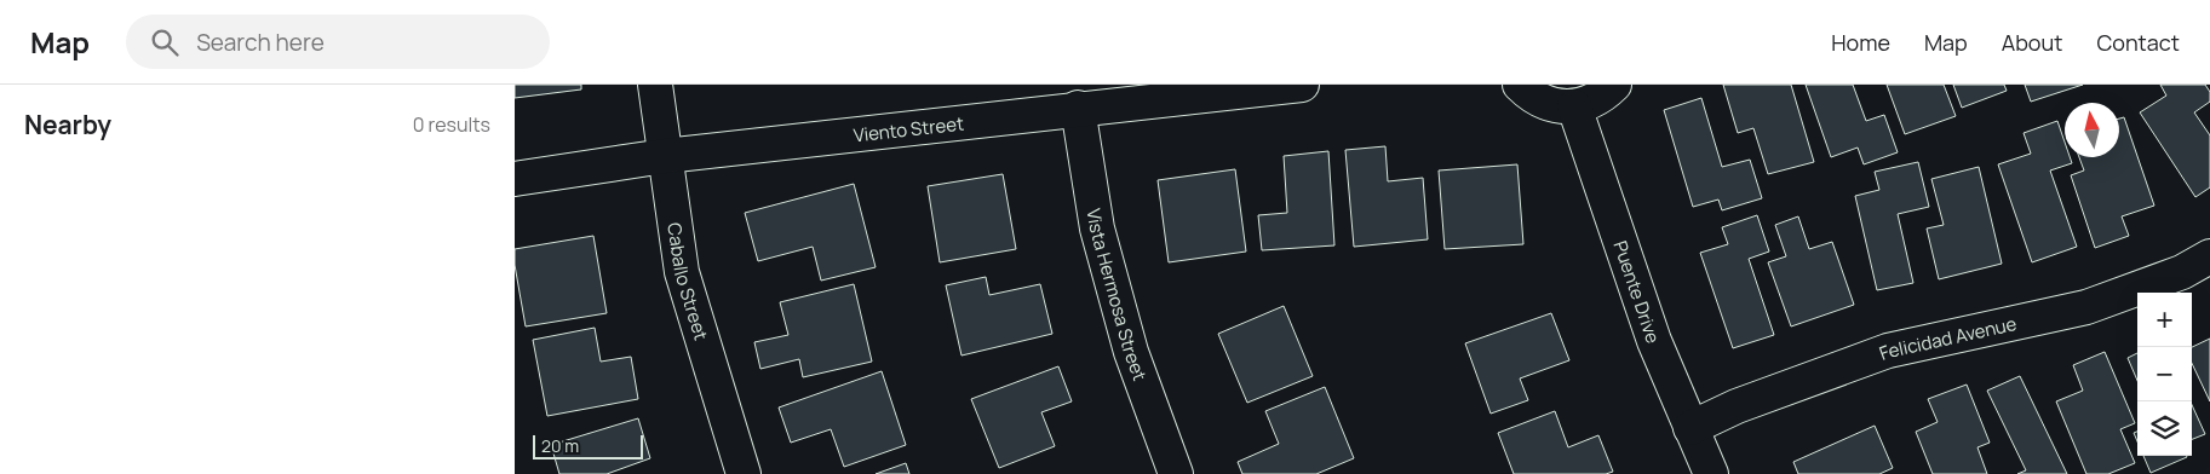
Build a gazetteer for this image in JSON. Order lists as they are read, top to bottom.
{
  "streets": {
    "street": [
      "Viento Street",
      "Caballo Street",
      "Puente Drive",
      "Vista Hermosa Street",
      "Felicidad Avenue"
    ]
  },
  "crossings": [
    ["Viento Street", "Caballo Street"],
    ["Viento Street", "Vista Hermosa Street"],
    ["Puente Drive", "Felicidad Avenue"]
  ],
  "scale_bar": "20 m",
  "north": "top",
  "page": {
    "header": "Map",
    "search": "Search here",
    "nav": [
      "Home",
      "Map",
      "About",
      "Contact"
    ],
    "heading": ["Nearby", "0 results"],
    "map_buttons": ["+", "−"],
    "scale": "20 m"
  }
}
